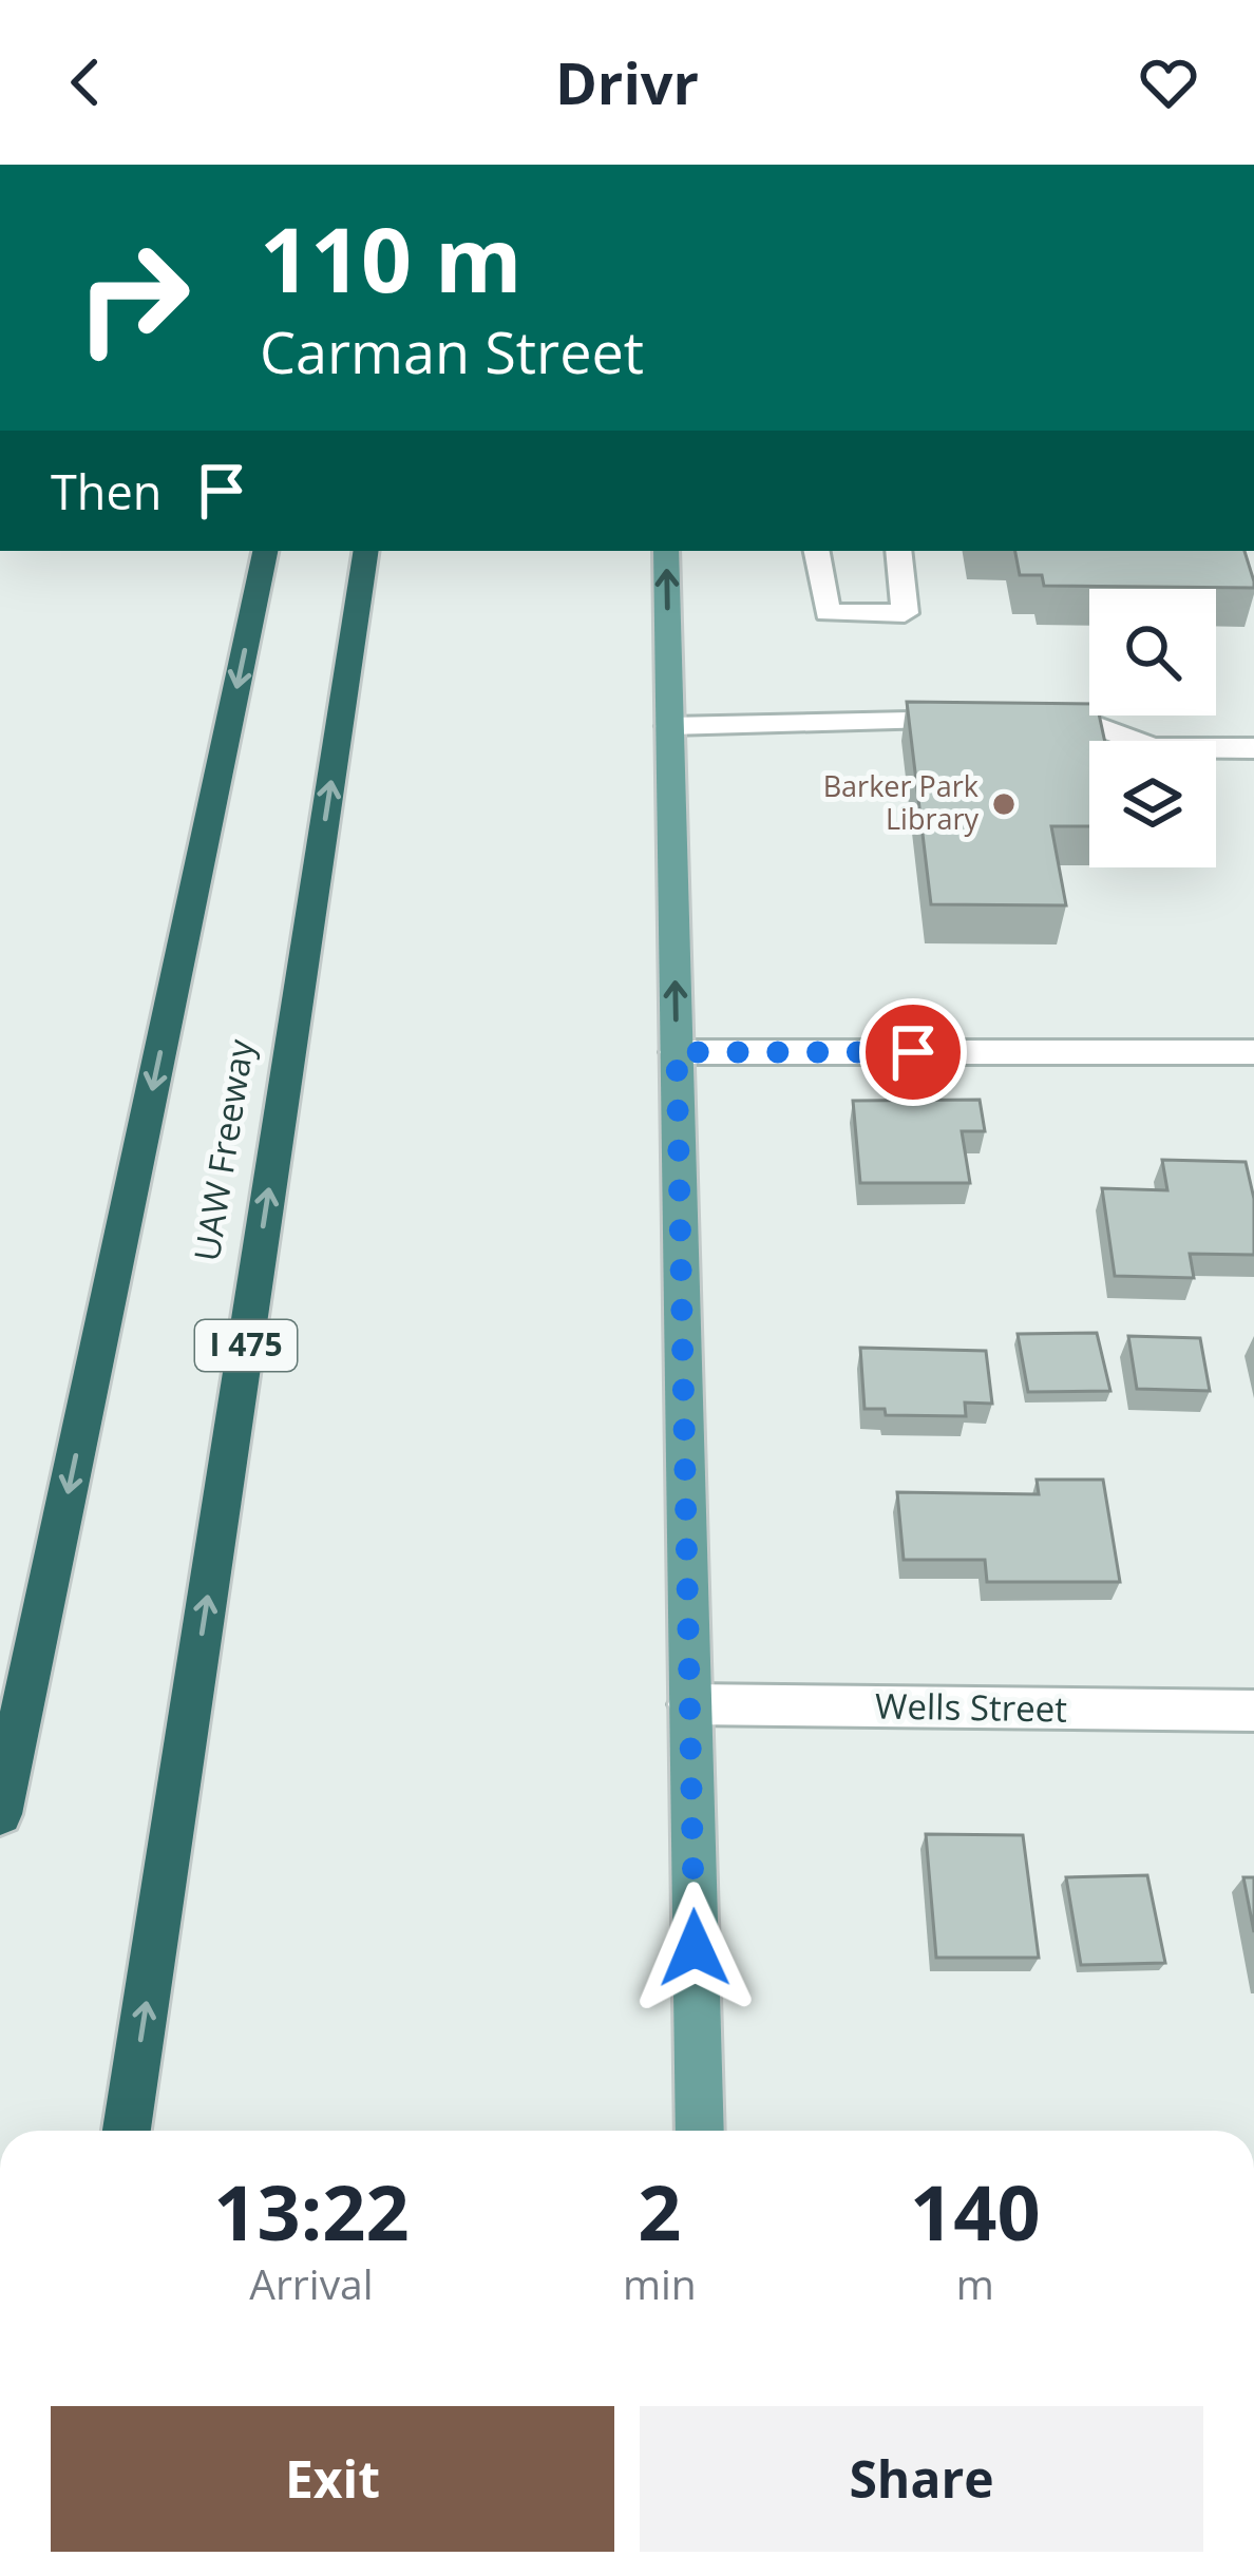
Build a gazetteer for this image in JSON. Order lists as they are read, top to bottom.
{
  "streets": {
    "highway": ["UAW Freeway", "I 475"],
    "street": ["Wells Street"]
  },
  "places": ["Barker Park Library"],
  "page": {
    "header": "Drivr",
    "turn": ["110 m", "Carman Street"],
    "then": "Then",
    "eta": [
      "13:22",
      "Arrival",
      "2",
      "min",
      "140",
      "m"
    ],
    "buttons": ["Exit", "Share"]
  }
}
